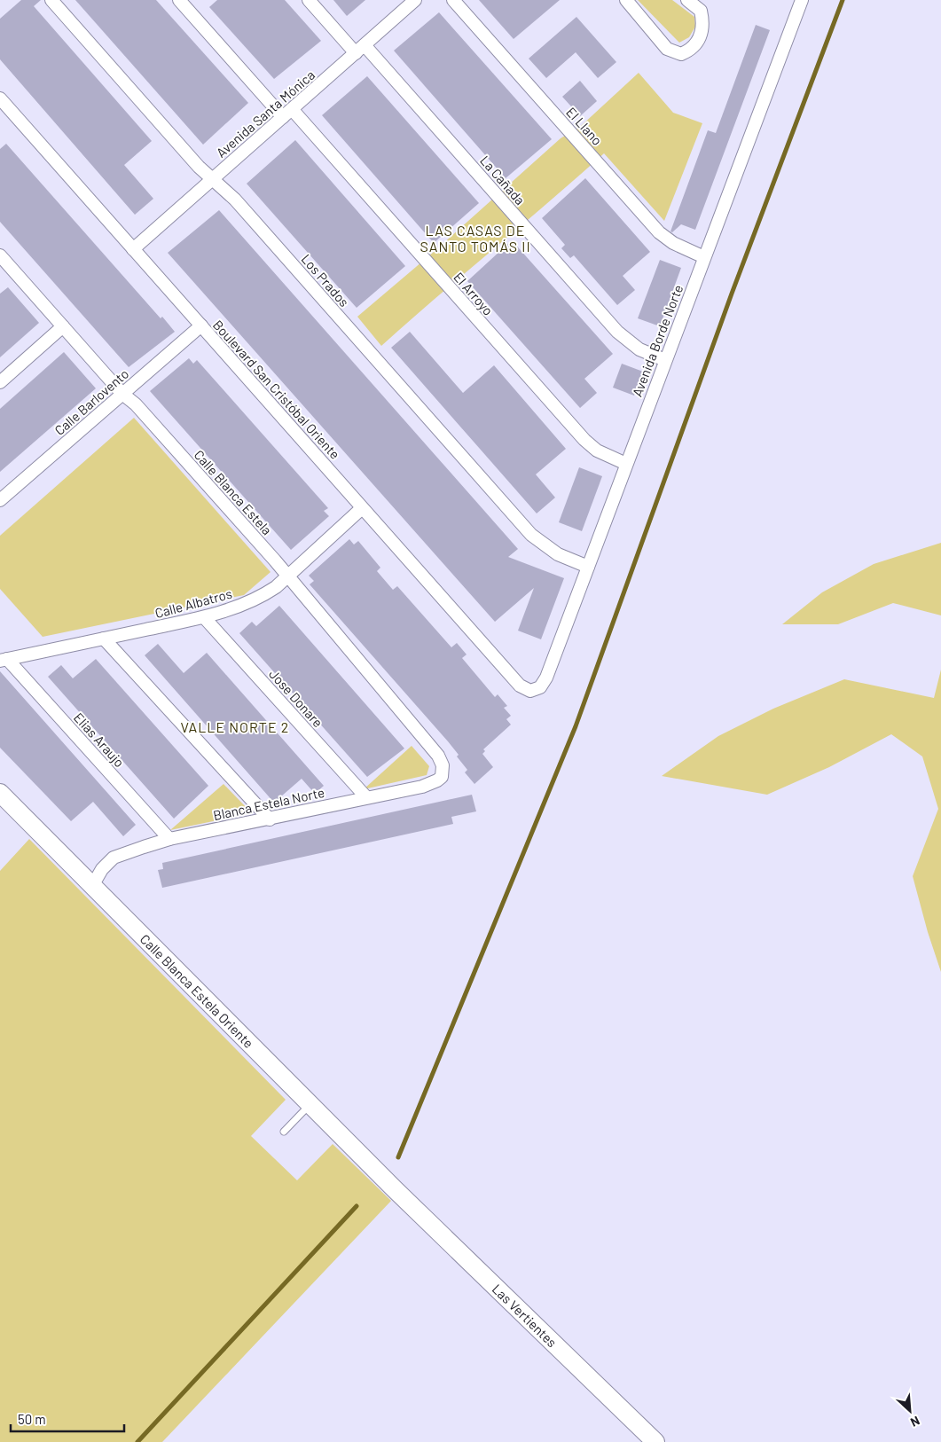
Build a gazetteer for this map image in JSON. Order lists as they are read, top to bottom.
{
  "streets": {
    "street": [
      "Avenida Santa Mónica",
      "El Llano",
      "La Cañada",
      "Los Prados",
      "El Arroyo",
      "Avenida Borde Norte",
      "Boulevard San Cristóbal Oriente",
      "Calle Barlovento",
      "Calle Blanca Estela",
      "Calle Albatros",
      "Jose Donare",
      "Elias Araujo",
      "Blanca Estela Norte",
      "Calle Blanca Estela Oriente",
      "Las Vertientes"
    ]
  },
  "crossings": [
    ["Avenida Santa Mónica", "La Cañada"],
    ["Avenida Santa Mónica", "Los Prados"],
    ["Avenida Santa Mónica", "El Arroyo"],
    ["Avenida Santa Mónica", "Boulevard San Cristóbal Oriente"],
    ["El Llano", "Avenida Borde Norte"],
    ["La Cañada", "Avenida Borde Norte"],
    ["Los Prados", "Avenida Borde Norte"],
    ["El Arroyo", "Avenida Borde Norte"],
    ["Avenida Borde Norte", "Boulevard San Cristóbal Oriente"],
    ["Boulevard San Cristóbal Oriente", "Calle Barlovento"],
    ["Boulevard San Cristóbal Oriente", "Calle Albatros"],
    ["Calle Barlovento", "Calle Blanca Estela"],
    ["Calle Blanca Estela", "Calle Albatros"],
    ["Calle Blanca Estela", "Blanca Estela Norte"],
    ["Calle Albatros", "Jose Donare"],
    ["Calle Albatros", "Elias Araujo"],
    ["Jose Donare", "Blanca Estela Norte"],
    ["Elias Araujo", "Blanca Estela Norte"],
    ["Blanca Estela Norte", "Calle Blanca Estela Oriente"],
    ["Calle Blanca Estela Oriente", "Las Vertientes"]
  ],
  "districts": ["LAS CASAS DE SANTO TOMÁS II", "VALLE NORTE 2"],
  "scale_bar": "50 m",
  "north": "bottom right"
}
